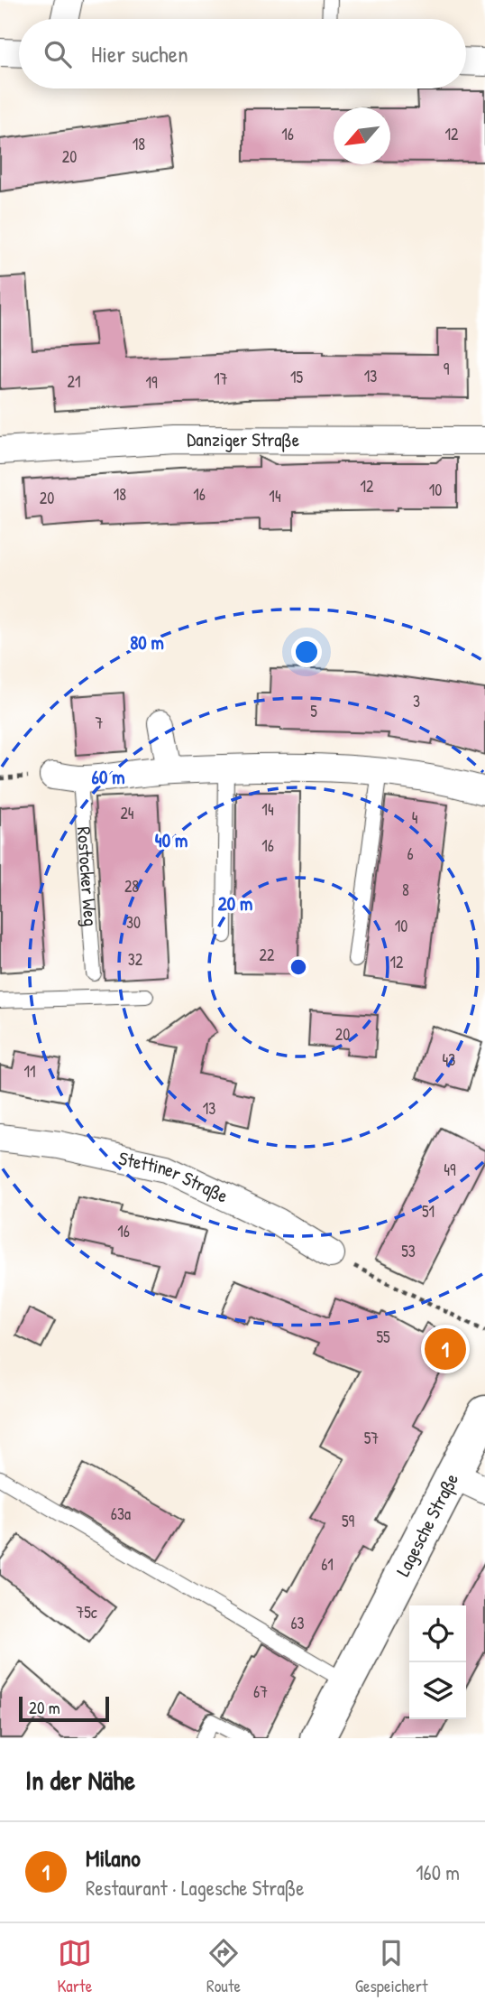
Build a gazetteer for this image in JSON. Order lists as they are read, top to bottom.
{
  "streets": {
    "street": ["Danziger Straße", "Stettiner Straße", "Lagesche Straße"],
    "lane": ["Rostocker Weg"]
  },
  "house_numbers": [
    "16",
    "12",
    "18",
    "20",
    "9",
    "13",
    "15",
    "17",
    "21",
    "19",
    "12",
    "10",
    "18",
    "16",
    "14",
    "20",
    "3",
    "5",
    "7",
    "14",
    "24",
    "4",
    "16",
    "6",
    "28",
    "8",
    "30",
    "10",
    "22",
    "32",
    "12",
    "20",
    "43",
    "11",
    "13",
    "49",
    "51",
    "16",
    "53",
    "55",
    "57",
    "63a",
    "59",
    "61",
    "75c",
    "63",
    "67"
  ],
  "scale_bar": "20 m",
  "north": "bottom left",
  "page": {
    "search": "Hier suchen",
    "pins": "1",
    "scale": "20 m",
    "heading": "In der Nähe",
    "list": [
      {
        "mark": "1",
        "name": "Milano",
        "note": "Restaurant · Lagesche Straße",
        "value": "160 m"
      }
    ],
    "nav": ["Karte", "Route", "Gespeichert"]
  },
  "rings": [
    "80 m",
    "60 m",
    "40 m",
    "20 m"
  ]
}
